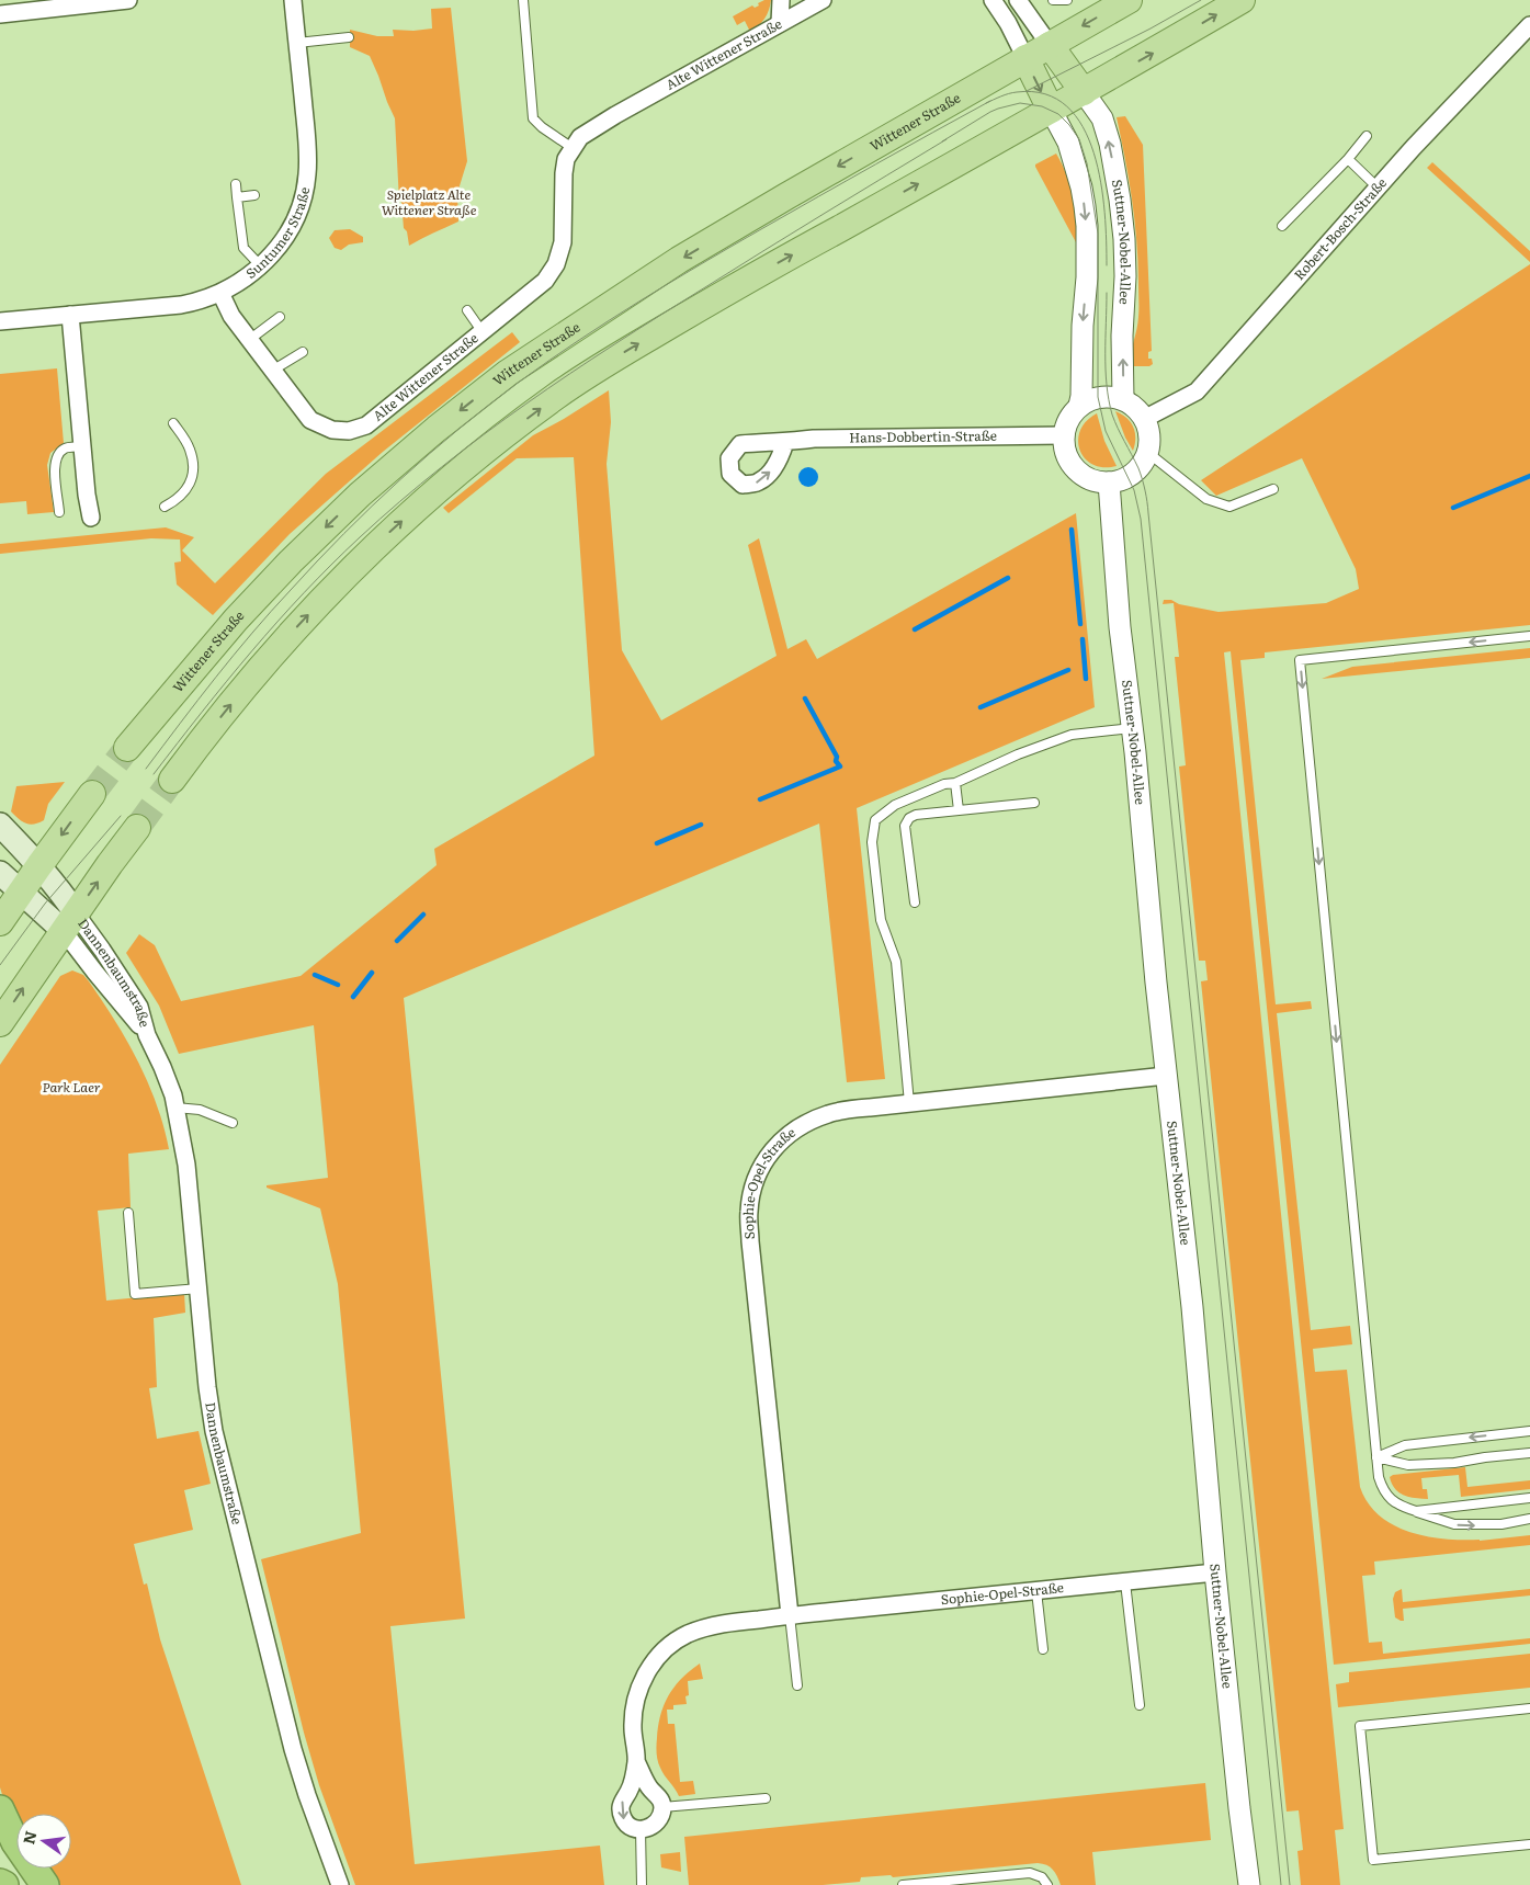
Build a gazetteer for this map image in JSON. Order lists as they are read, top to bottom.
{
  "streets": {
    "main road": ["Wittener Straße"],
    "street": [
      "Alte Wittener Straße",
      "Suntumer Straße",
      "Robert-Bosch-Straße",
      "Suttner-Nobel-Allee",
      "Hans-Dobbertin-Straße",
      "Dannenbaumstraße",
      "Sophie-Opel-Straße"
    ]
  },
  "crossings": [
    ["Alte Wittener Straße", "Suntumer Straße"],
    ["Robert-Bosch-Straße", "Suttner-Nobel-Allee"],
    ["Robert-Bosch-Straße", "Hans-Dobbertin-Straße"],
    ["Suttner-Nobel-Allee", "Hans-Dobbertin-Straße"],
    ["Suttner-Nobel-Allee", "Sophie-Opel-Straße"]
  ],
  "parks": ["Spielplatz Alte Wittener Straße", "Park Laer"],
  "north": "left"
}
